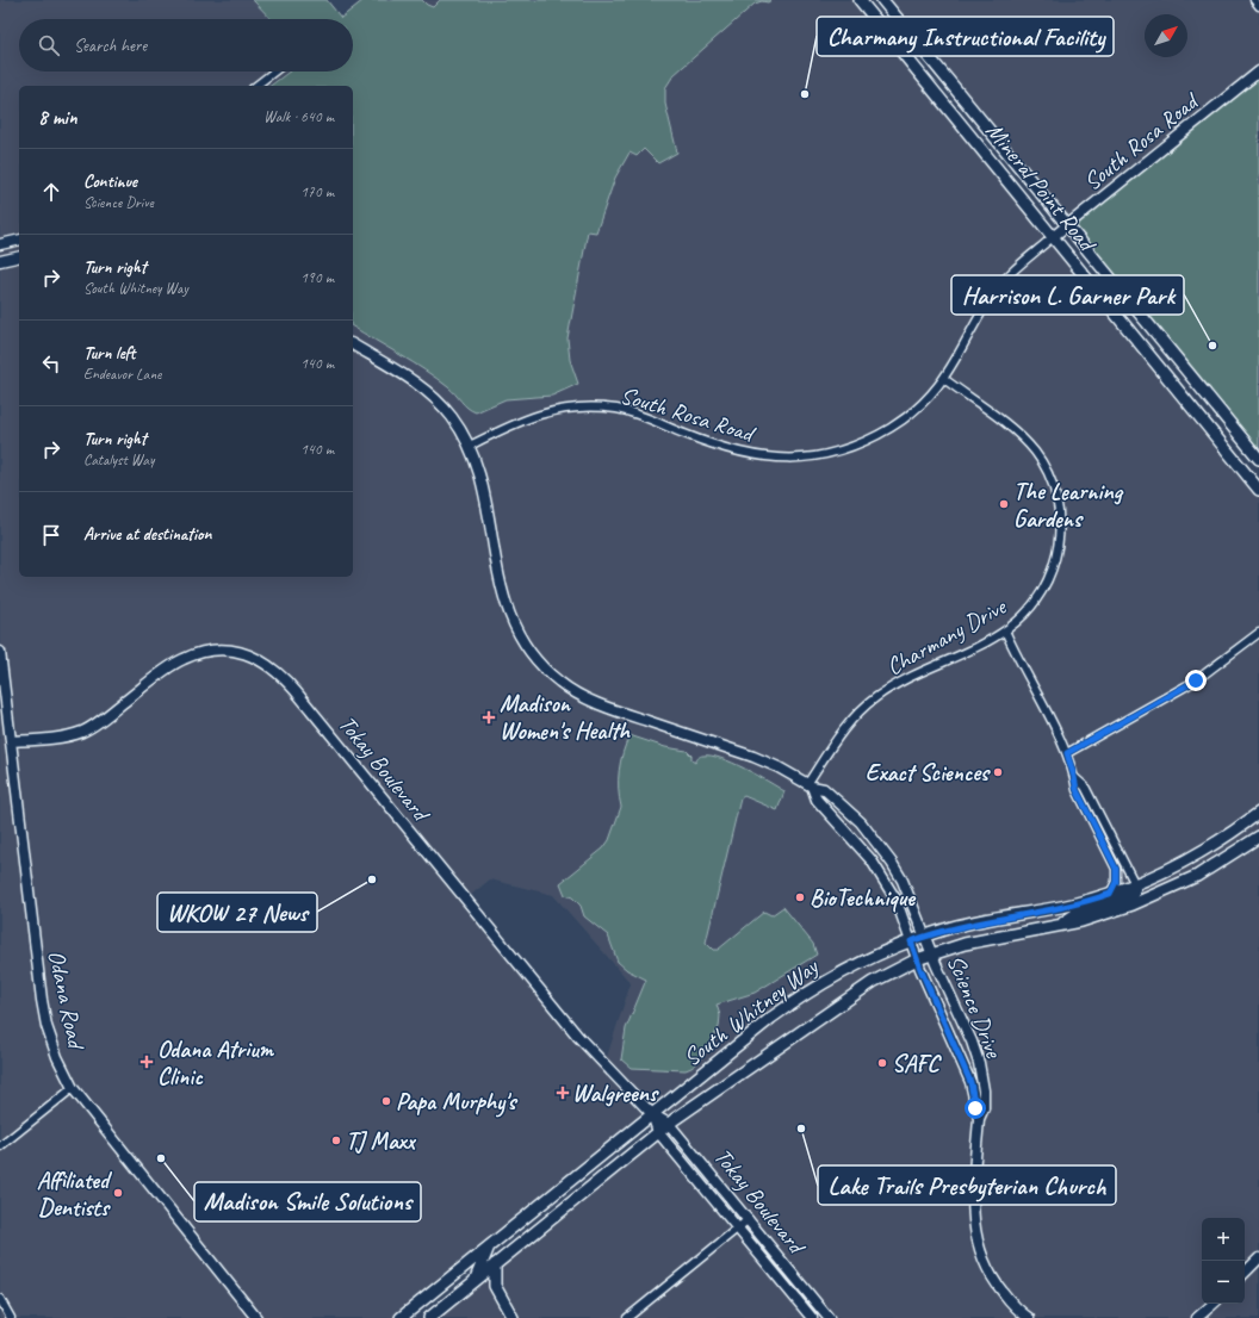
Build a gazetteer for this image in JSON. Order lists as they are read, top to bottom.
{
  "streets": {
    "main road": ["Mineral Point Road", "South Whitney Way"],
    "street": [
      "South Rosa Road",
      "Charmany Drive",
      "Tokay Boulevard",
      "Odana Road",
      "Science Drive"
    ]
  },
  "crossings": [
    ["South Rosa Road", "Mineral Point Road"],
    ["South Rosa Road", "Charmany Drive"],
    ["South Rosa Road", "Science Drive"],
    ["Charmany Drive", "Science Drive"],
    ["Tokay Boulevard", "Odana Road"],
    ["Tokay Boulevard", "South Whitney Way"],
    ["Science Drive", "South Whitney Way"]
  ],
  "places": {
    "other": [
      "Charmany Instructional Facility",
      "Harrison L. Garner Park",
      "The Learning Gardens",
      "Exact Sciences",
      "WKOW 27 News",
      "BioTechnique",
      "SAFC",
      "Papa Murphy's",
      "Lake Trails Presbyterian Church",
      "TJ Maxx",
      "Madison Smile Solutions",
      "Affiliated Dentists"
    ],
    "health": ["Madison Women's Health", "Odana Atrium Clinic", "Walgreens"]
  },
  "north": "top right",
  "page": {
    "search": "Search here",
    "heading": ["8 min", "Walk · 640 m"],
    "list": [
      ["Continue", "Science Drive", "170 m"],
      ["Turn right", "South Whitney Way", "190 m"],
      ["Turn left", "Endeavor Lane", "140 m"],
      ["Turn right", "Catalyst Way", "140 m"],
      "Arrive at destination"
    ],
    "map_buttons": ["+", "−"]
  }
}
